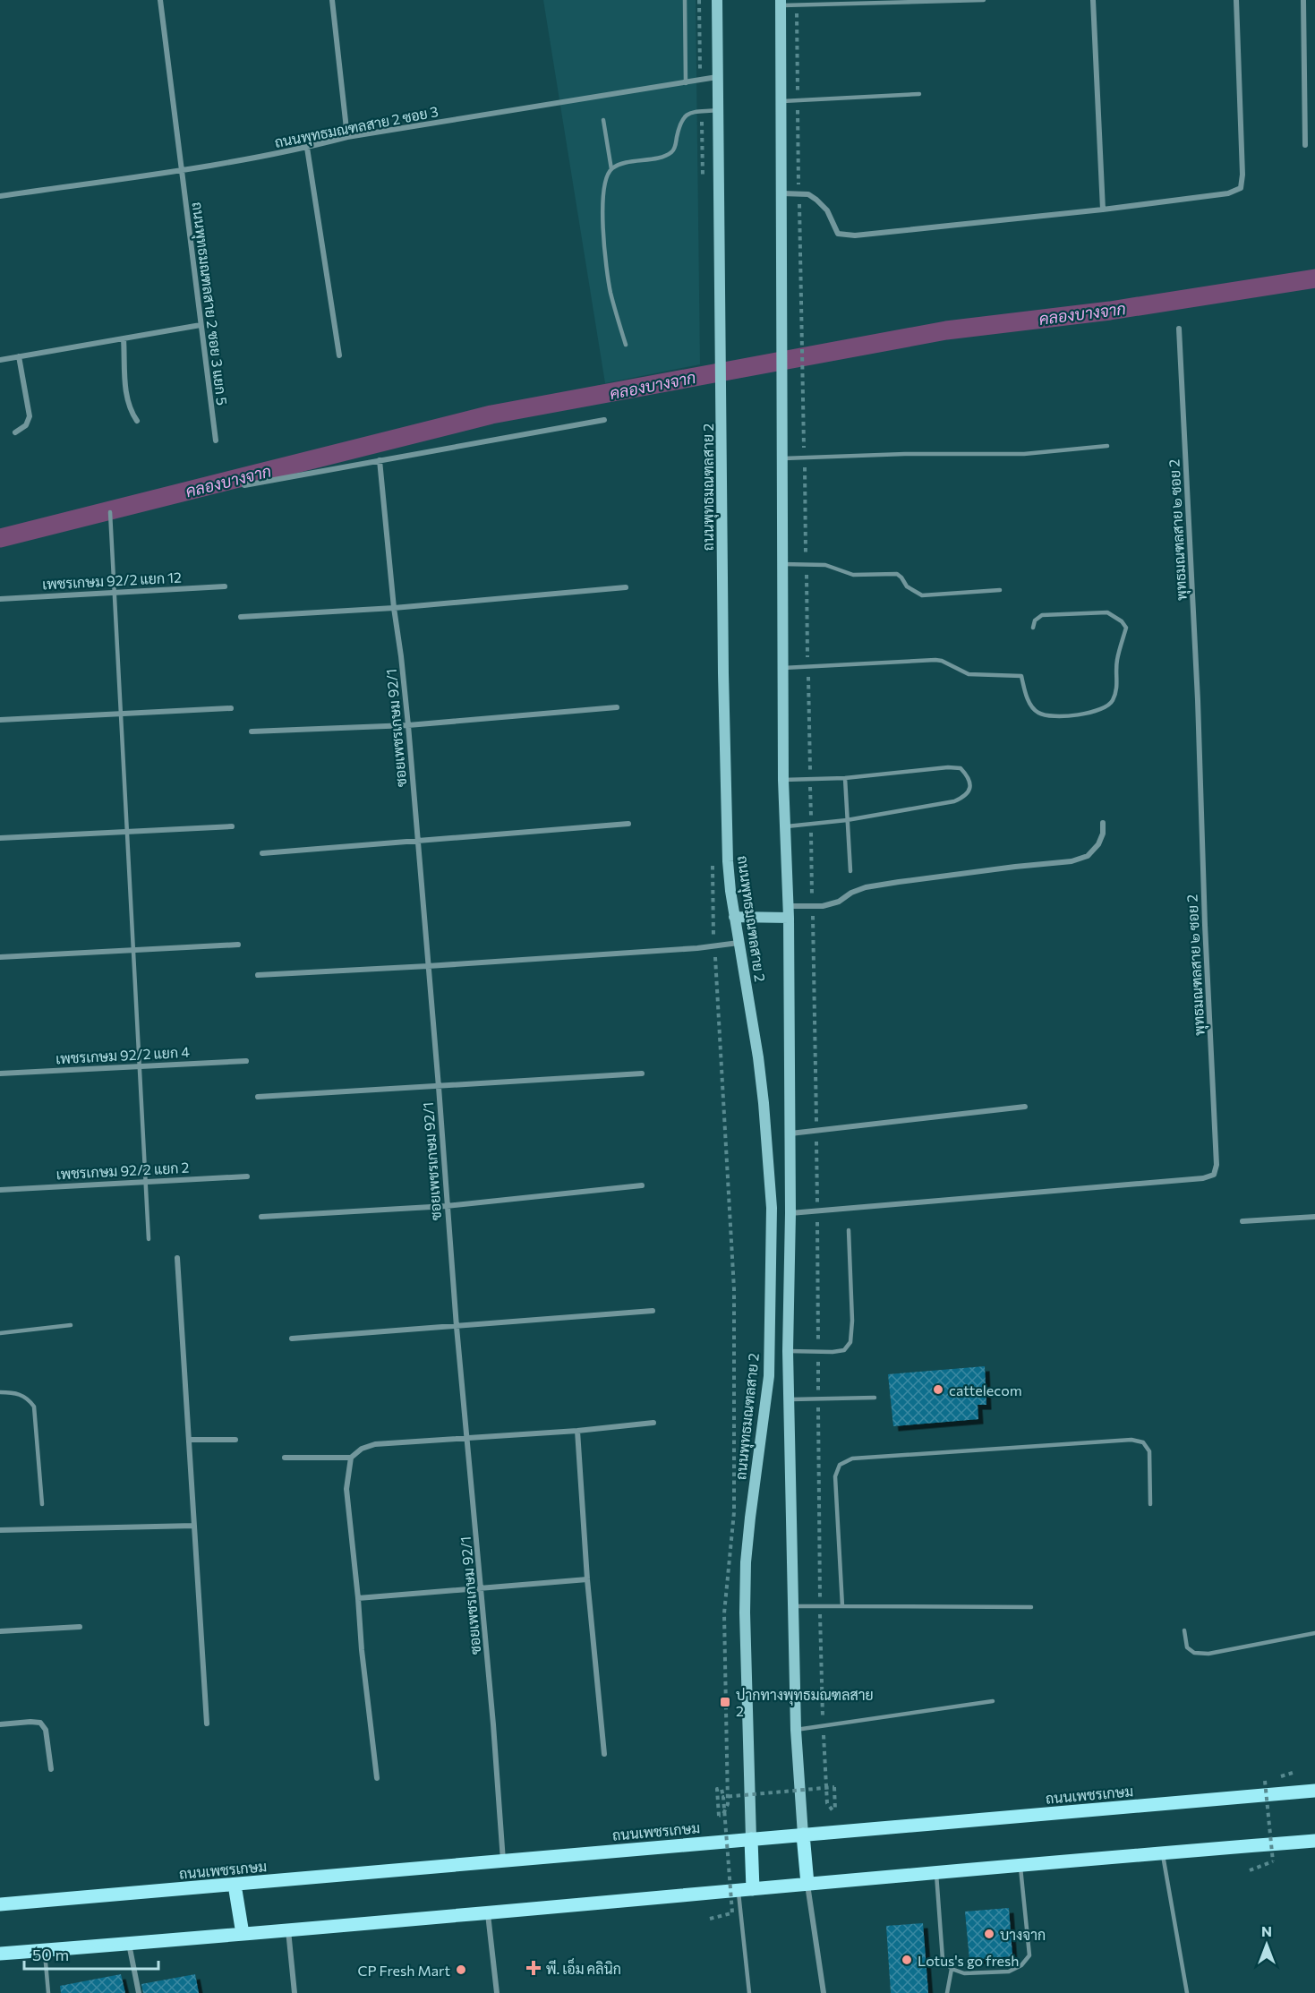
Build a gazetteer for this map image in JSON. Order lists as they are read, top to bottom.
{
  "streets": {
    "main road": ["ถนนพุทธมณฑลสาย 2", "ถนนเพชรเกษม"],
    "street": [
      "ถนนพุทธมณฑลสาย 2 ซอย 3",
      "ถนนพุทธมณฑลสาย 2 ซอย 3 แยก 5",
      "พุทธมณฑลสาย ๒ ซอย 2",
      "เพชรเกษม 92/2 แยก 12",
      "ซอยเพชรเกษม 92/1",
      "เพชรเกษม 92/2 แยก 4",
      "เพชรเกษม 92/2 แยก 2"
    ]
  },
  "crossings": [
    ["ถนนพุทธมณฑลสาย 2 ซอย 3", "ถนนพุทธมณฑลสาย 2 ซอย 3 แยก 5"],
    ["ถนนพุทธมณฑลสาย 2 ซอย 3", "ถนนพุทธมณฑลสาย 2"],
    ["ถนนพุทธมณฑลสาย 2", "พุทธมณฑลสาย ๒ ซอย 2"],
    ["ถนนพุทธมณฑลสาย 2", "ถนนเพชรเกษม"],
    ["ซอยเพชรเกษม 92/1", "ถนนเพชรเกษม"]
  ],
  "water": ["คลองบางจาก"],
  "places": {
    "other": [
      "cattelecom",
      "บางจาก",
      "Lotus's go fresh",
      "CP Fresh Mart"
    ],
    "transit": ["ปากทางพุทธมณฑลสาย 2"],
    "health": ["พี. เอ็ม คลินิก"]
  },
  "scale_bar": "50 m",
  "north": "top"
}
